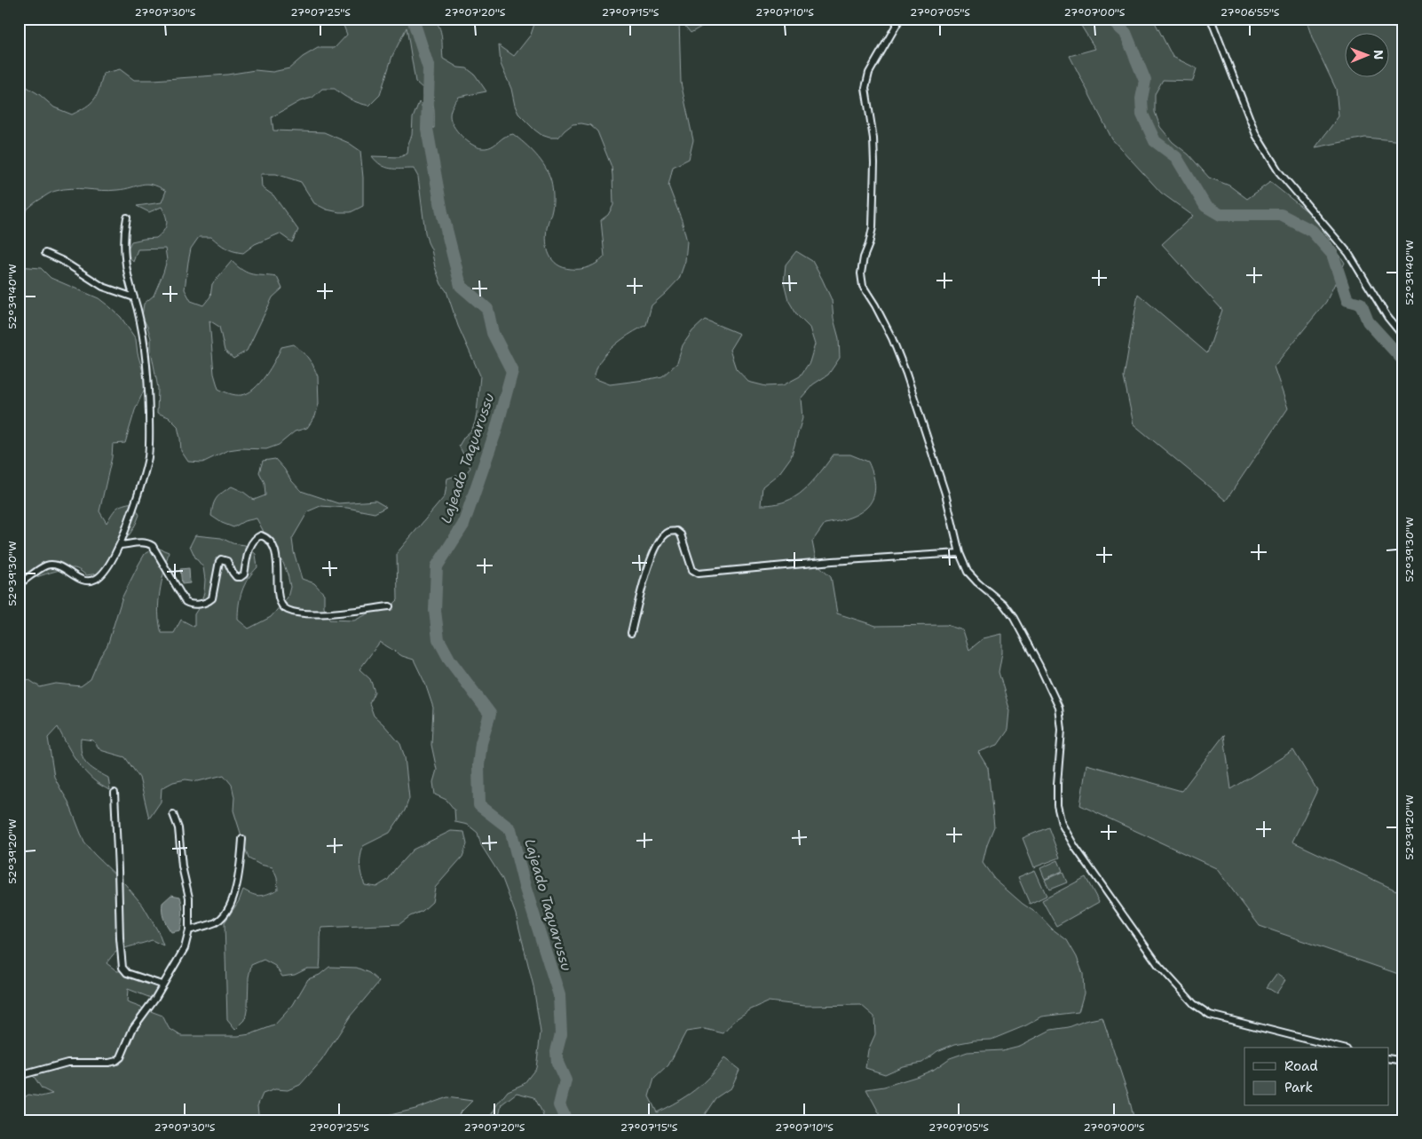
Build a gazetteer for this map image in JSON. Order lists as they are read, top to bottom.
{
  "water": ["Lajeado Taquarussu"],
  "legend": ["Road", "Park"],
  "north": "right",
  "coordinates": [
    "27°07'30\"S",
    "27°07'25\"S",
    "27°07'20\"S",
    "27°07'15\"S",
    "27°07'10\"S",
    "27°07'05\"S",
    "27°07'00\"S",
    "27°06'55\"S",
    "52°39'40\"W",
    "52°39'30\"W",
    "52°39'20\"W"
  ]
}
